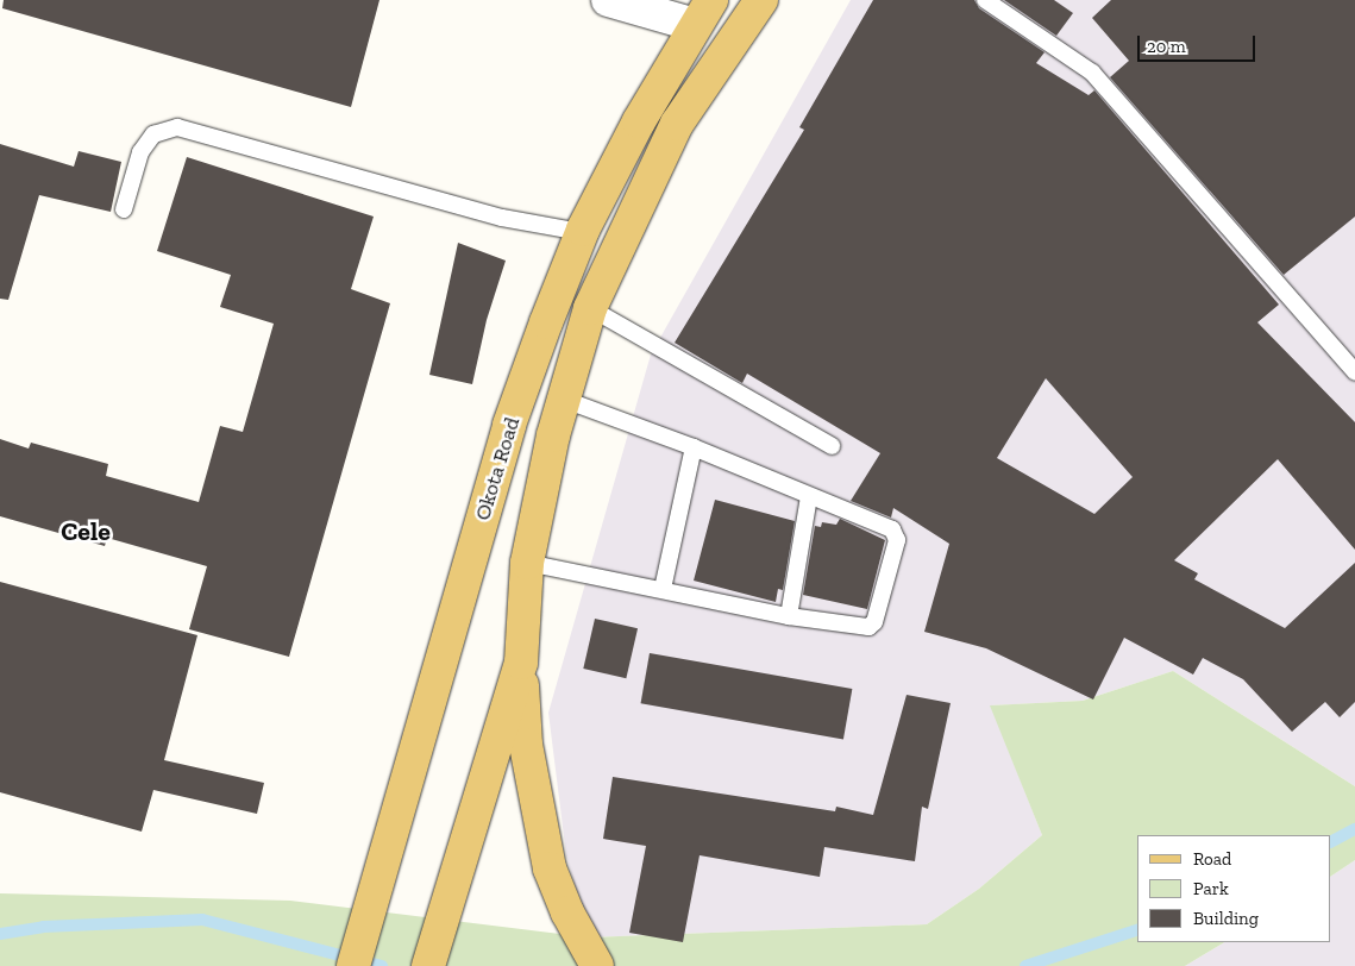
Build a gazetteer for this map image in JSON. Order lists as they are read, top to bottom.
{
  "streets": {
    "main road": ["Okota Road"]
  },
  "districts": ["Cele"],
  "legend": ["Road", "Park", "Building"],
  "scale_bar": "20 m"
}
